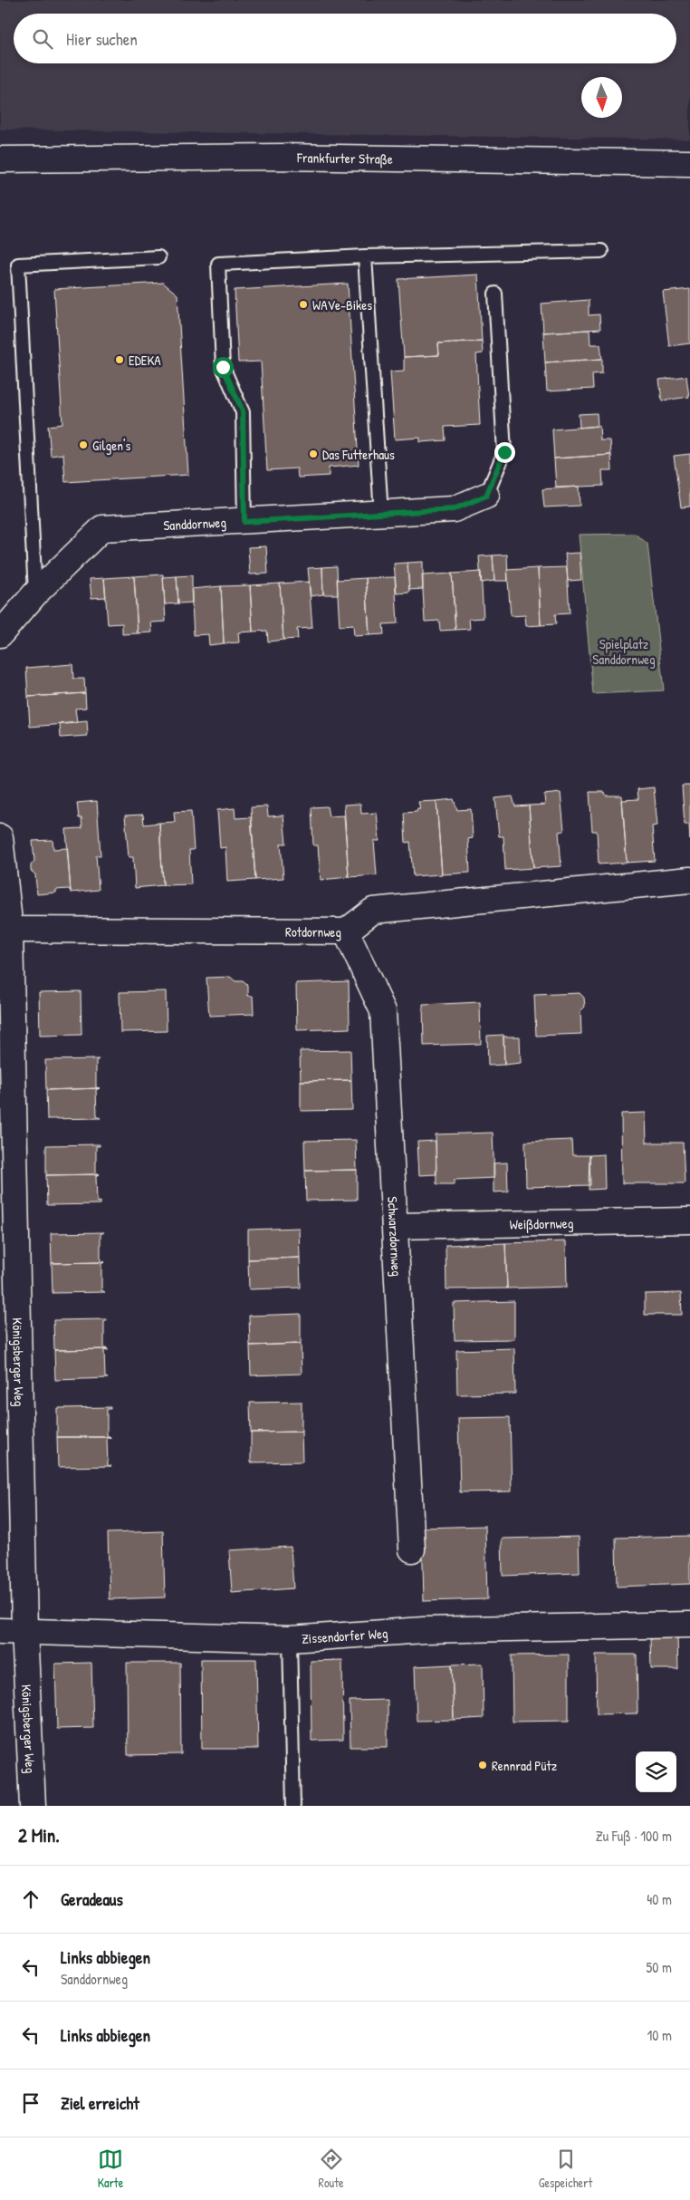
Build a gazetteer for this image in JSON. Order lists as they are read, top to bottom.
{
  "streets": {
    "street": [
      "Frankfurter Straße",
      "Sanddornweg",
      "Rotdornweg",
      "Weißdornweg",
      "Schwarzdornweg",
      "Königsberger Weg",
      "Zissendorfer Weg"
    ]
  },
  "crossings": [
    ["Rotdornweg", "Schwarzdornweg"],
    ["Rotdornweg", "Königsberger Weg"],
    ["Weißdornweg", "Schwarzdornweg"],
    ["Königsberger Weg", "Zissendorfer Weg"]
  ],
  "parks": ["Spielplatz Sanddornweg"],
  "places": [
    "WAVe-Bikes",
    "EDEKA",
    "Gilgen's",
    "Das Futterhaus",
    "Rennrad Pütz"
  ],
  "north": "bottom",
  "page": {
    "search": "Hier suchen",
    "heading": ["2 Min.", "Zu Fuß · 100 m"],
    "list": [
      ["Geradeaus", "40 m"],
      ["Links abbiegen", "Sanddornweg", "50 m"],
      ["Links abbiegen", "10 m"],
      "Ziel erreicht"
    ],
    "nav": ["Karte", "Route", "Gespeichert"]
  }
}
